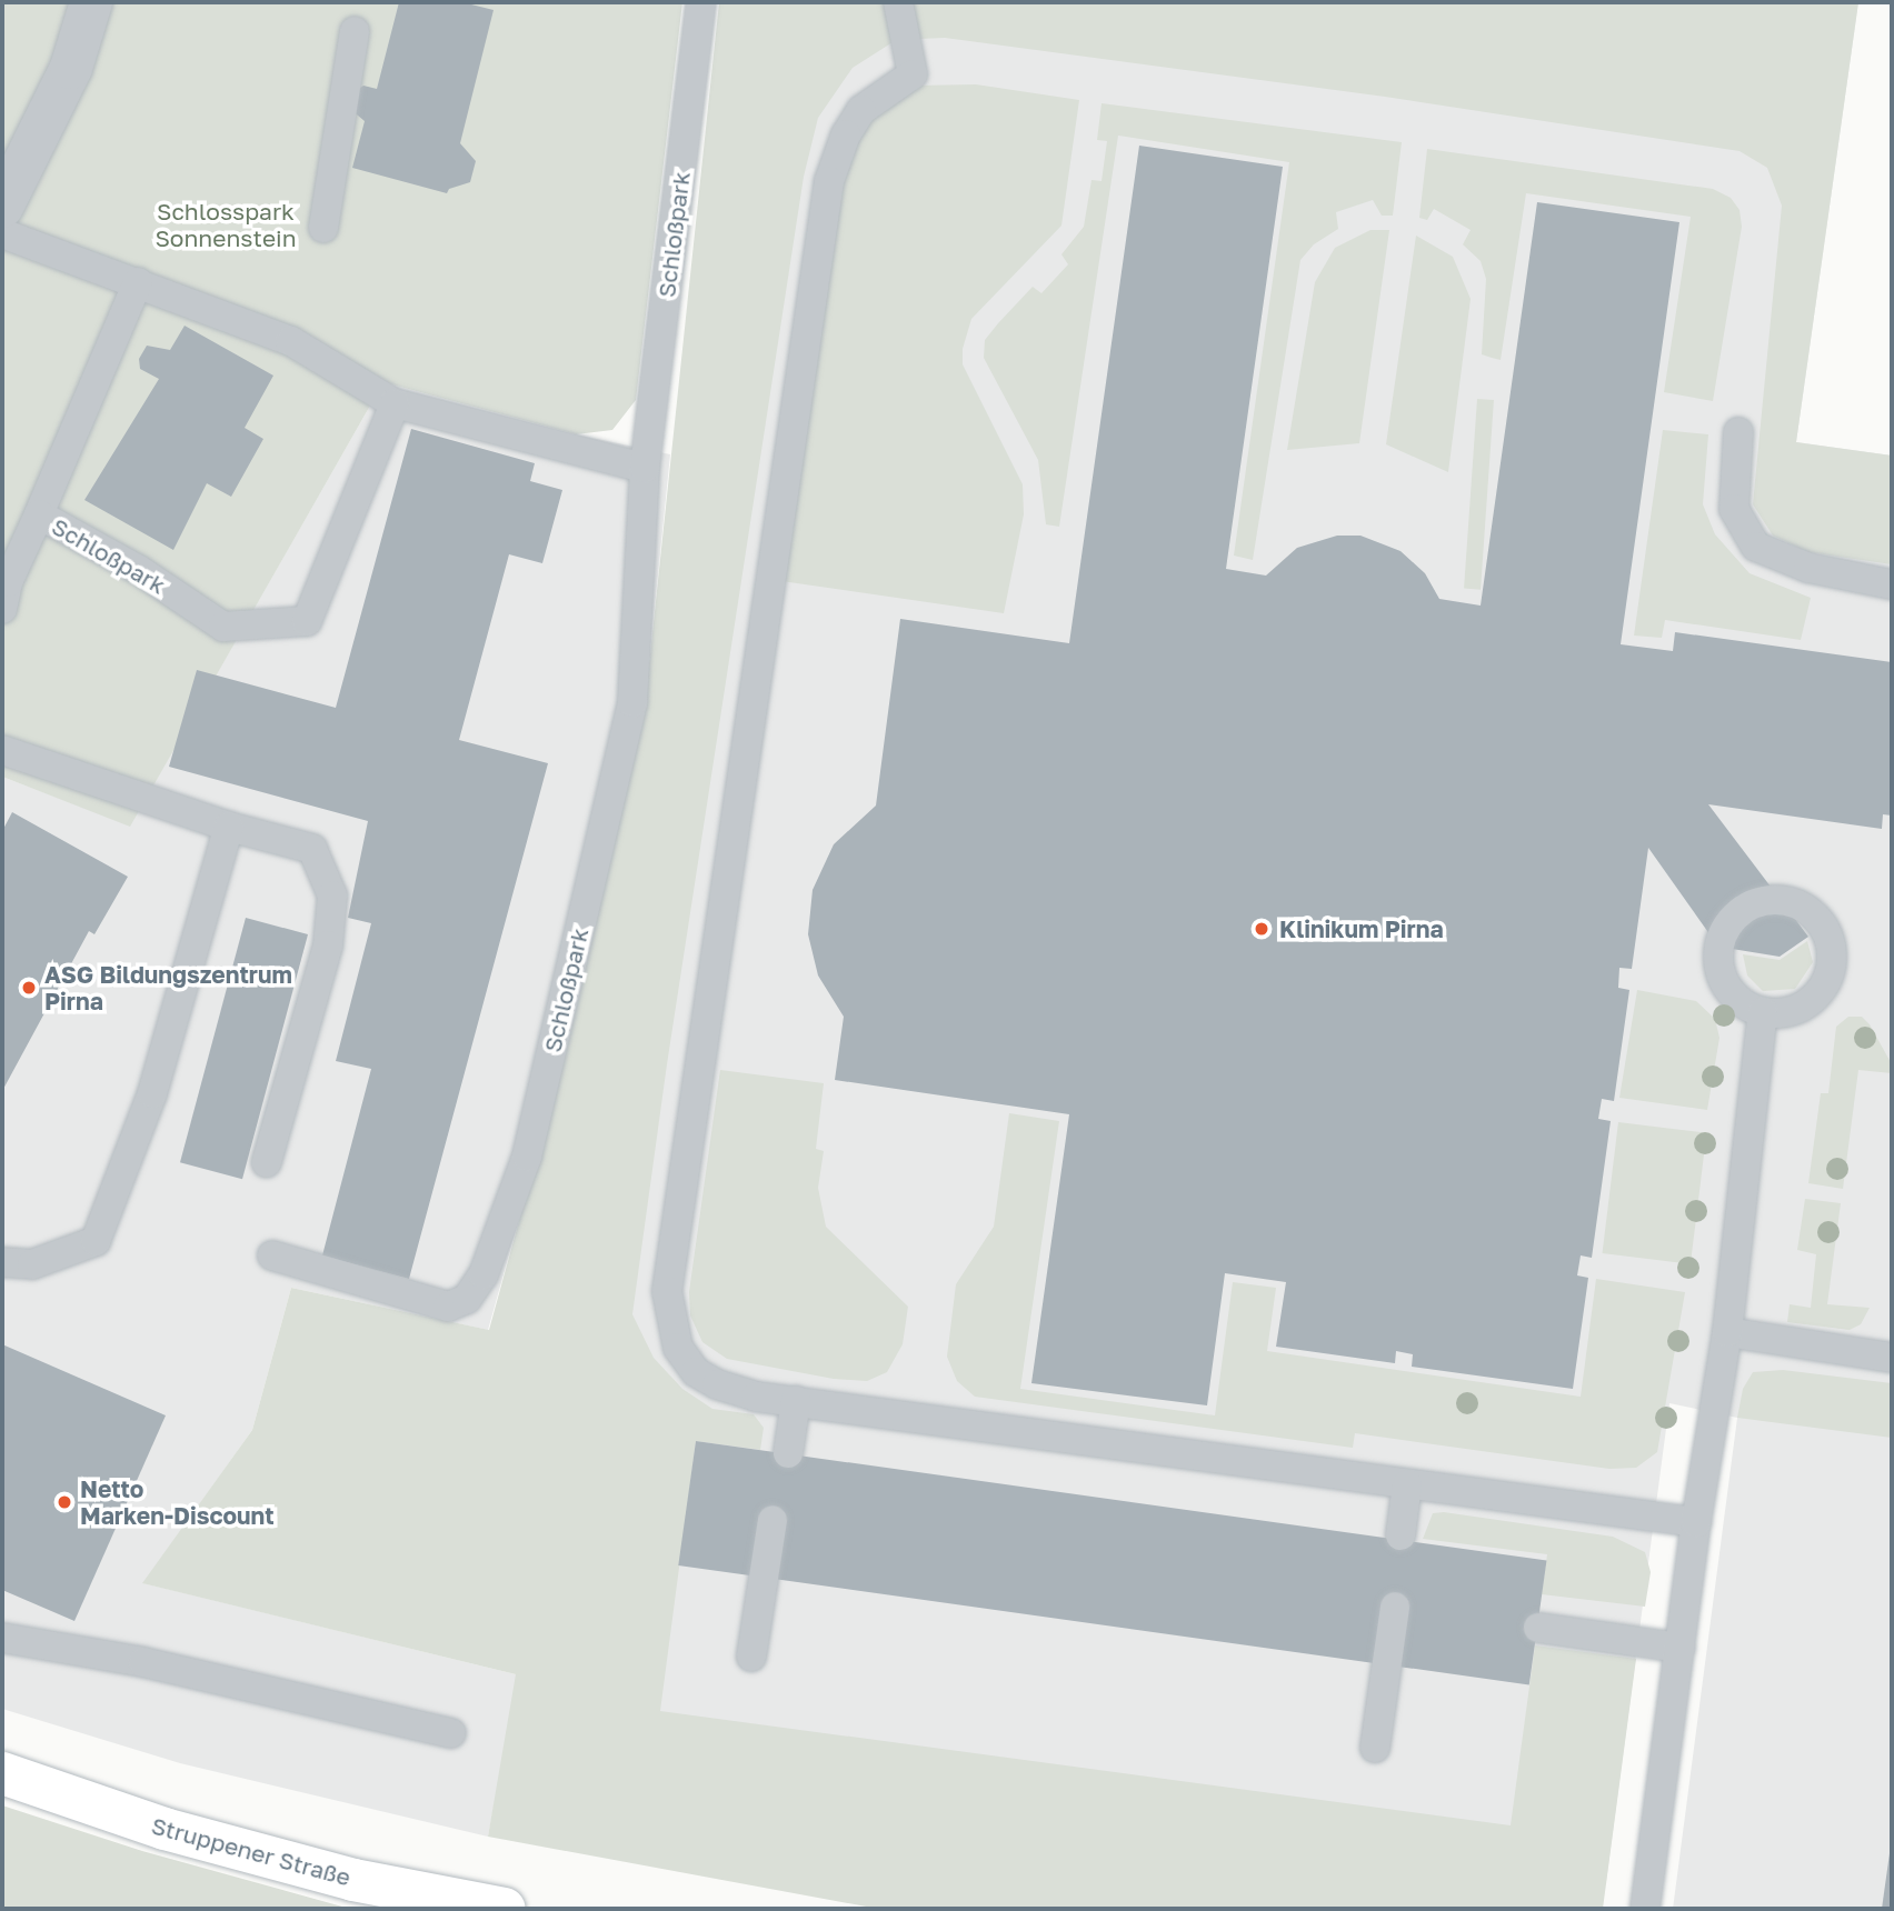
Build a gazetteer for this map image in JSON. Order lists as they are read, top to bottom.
{
  "streets": {
    "main road": ["Struppener Straße"],
    "lane": ["Schloßpark"]
  },
  "parks": ["Schlosspark Sonnenstein"],
  "places": ["Klinikum Pirna", "ASG Bildungszentrum Pirna", "Netto Marken-Discount"]
}
